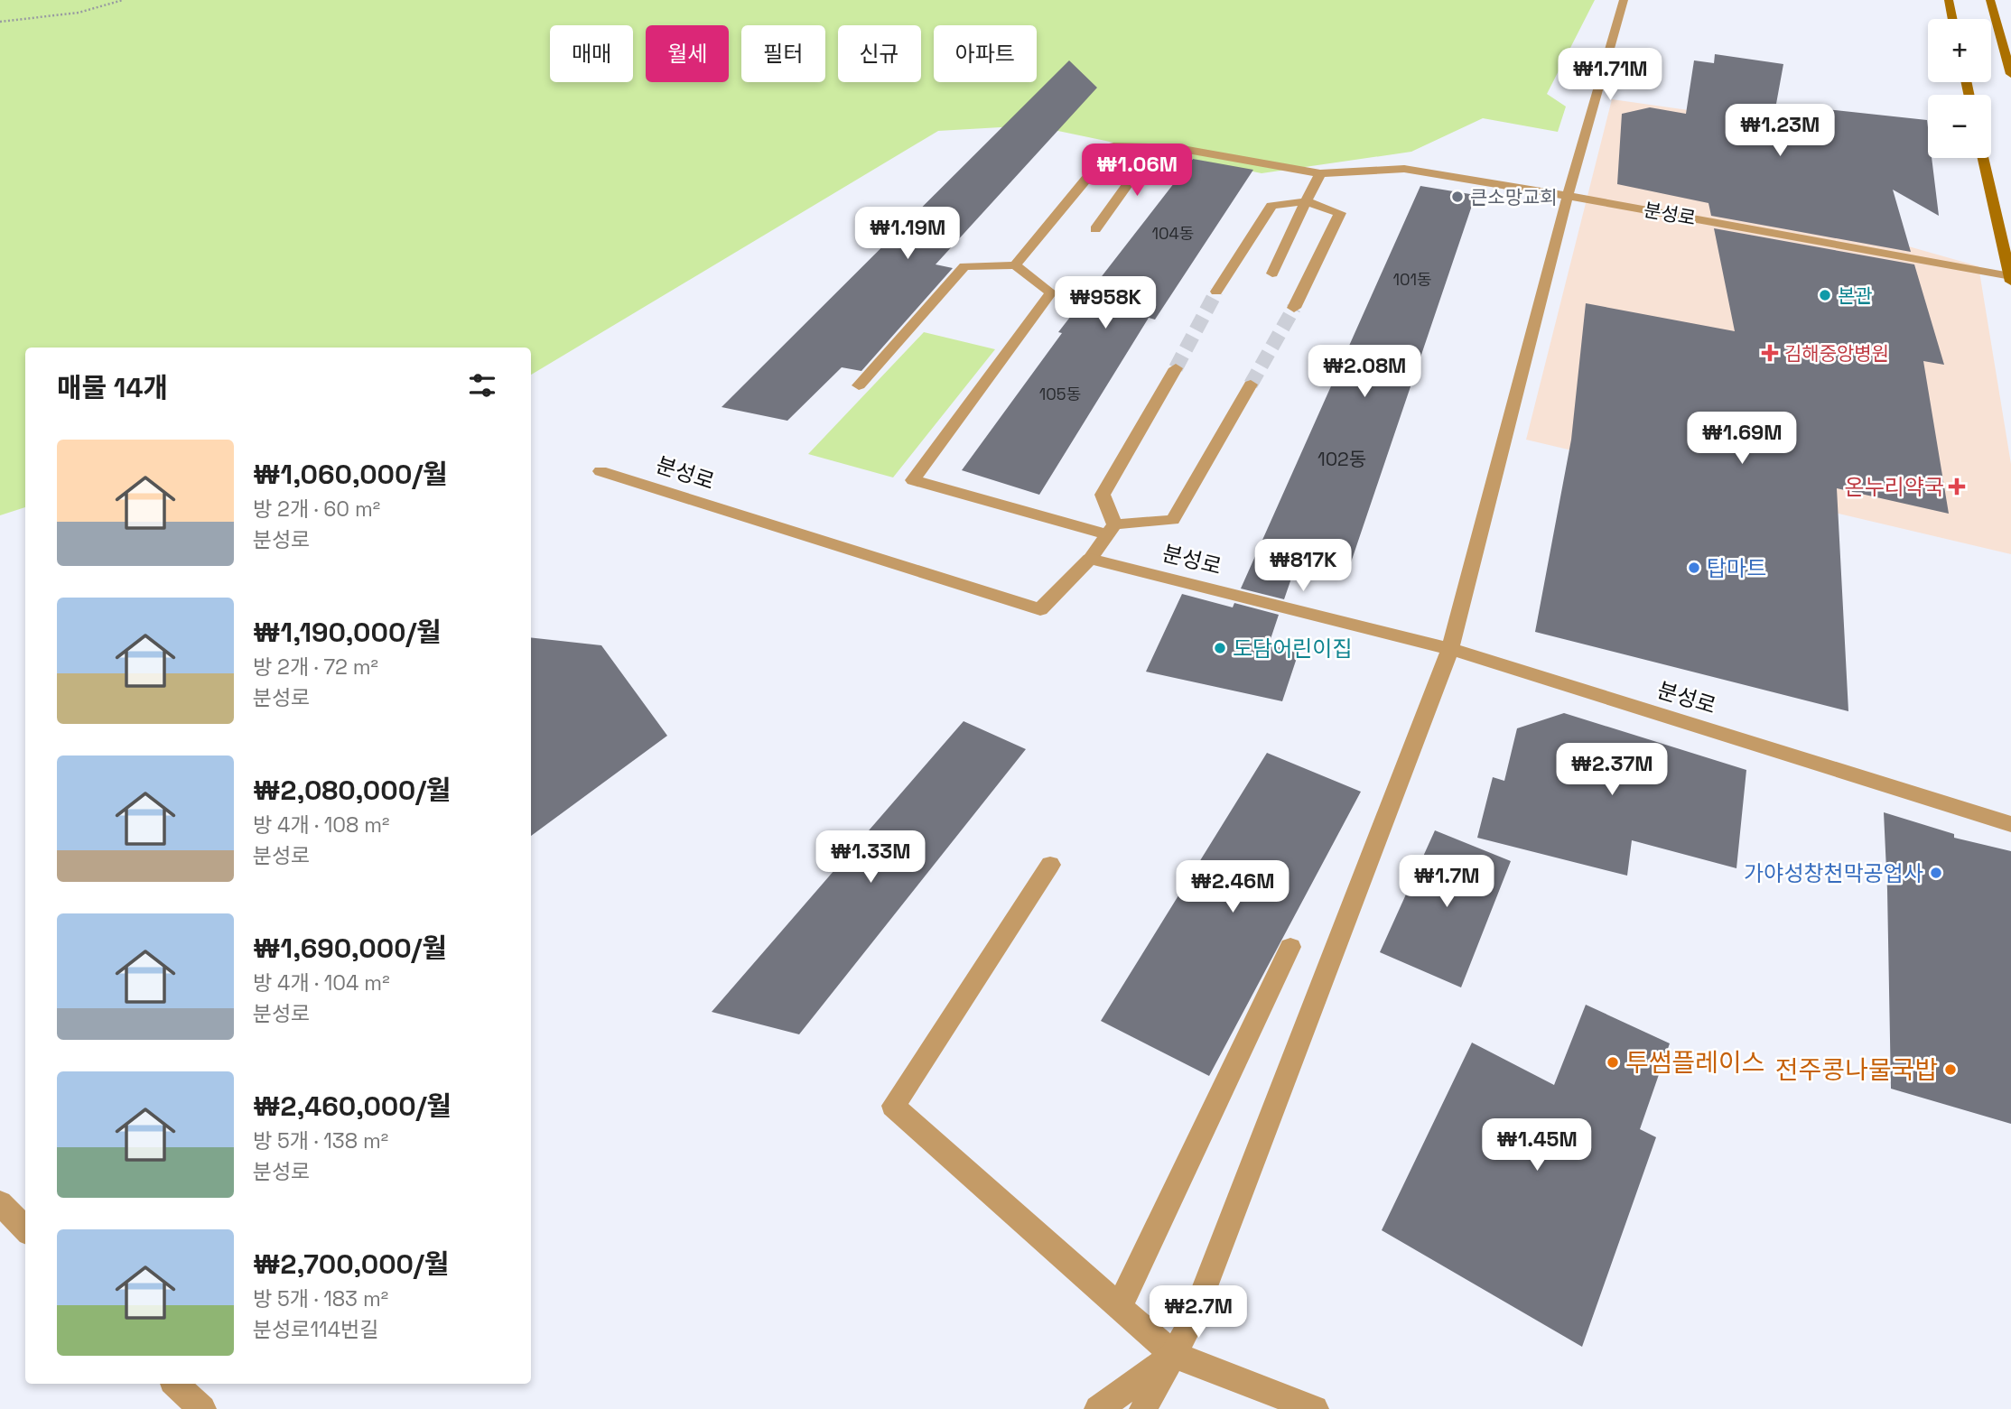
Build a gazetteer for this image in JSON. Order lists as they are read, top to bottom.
{
  "streets": {
    "main road": ["분성로"]
  },
  "places": {
    "other": [
      "큰소망교회",
      "본관",
      "탑마트",
      "도담어린이집",
      "가야성창천막공업사",
      "투썸플레이스",
      "전주콩나물국밥"
    ],
    "health": ["김해중앙병원", "온누리약국"]
  },
  "house_numbers": [
    "104동",
    "101동",
    "105동",
    "102동"
  ],
  "page": {
    "map_buttons": ["+", "−"],
    "chip": [
      "매매",
      "월세",
      "필터",
      "신규",
      "아파트"
    ],
    "price": [
      "₩1.71M",
      "₩1.23M",
      "₩1.06M",
      "₩1.19M",
      "₩958K",
      "₩2.08M",
      "₩1.69M",
      "₩817K",
      "₩2.37M",
      "₩1.33M",
      "₩1.7M",
      "₩2.46M",
      "₩1.45M",
      "₩2.7M"
    ],
    "heading": "매물 14개",
    "list": [
      {
        "name": "₩1,060,000/월",
        "note": "방 2개 · 60 m² · 분성로"
      },
      {
        "name": "₩1,190,000/월",
        "note": "방 2개 · 72 m² · 분성로"
      },
      {
        "name": "₩2,080,000/월",
        "note": "방 4개 · 108 m² · 분성로"
      },
      {
        "name": "₩1,690,000/월",
        "note": "방 4개 · 104 m² · 분성로"
      },
      {
        "name": "₩2,460,000/월",
        "note": "방 5개 · 138 m² · 분성로"
      },
      {
        "name": "₩2,700,000/월",
        "note": "방 5개 · 183 m² · 분성로114번길"
      }
    ]
  }
}
